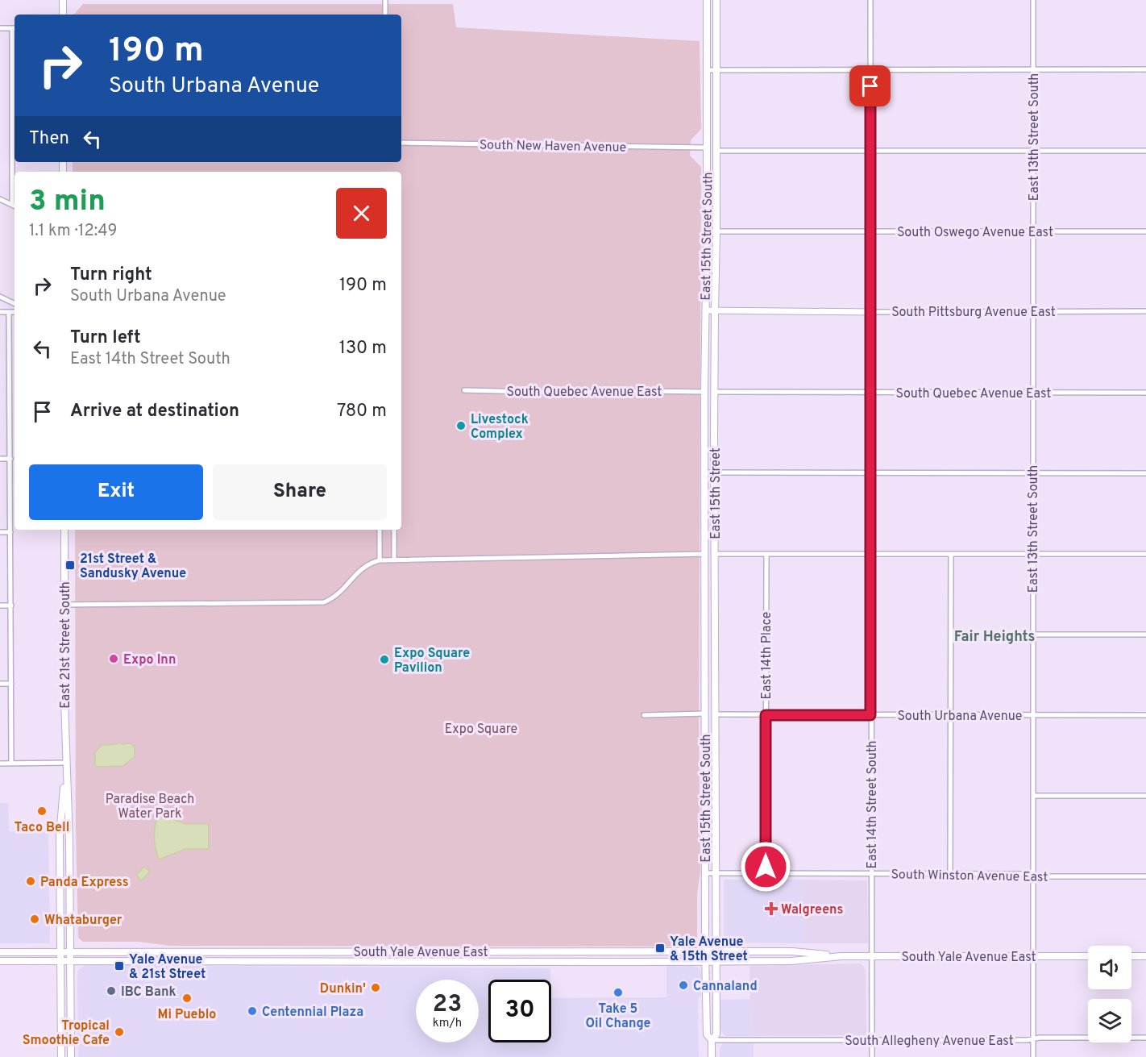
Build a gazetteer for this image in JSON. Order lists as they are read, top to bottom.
{
  "streets": {
    "main road": [
      "East 15th Street South",
      "East 15th Street",
      "East 21st Street South",
      "South Yale Avenue East"
    ],
    "street": [
      "East 13th Street South",
      "South New Haven Avenue",
      "South Oswego Avenue East",
      "South Pittsburg Avenue East",
      "South Quebec Avenue East",
      "East 14th Place",
      "South Urbana Avenue",
      "East 14th Street South",
      "South Winston Avenue East",
      "South Allegheny Avenue East"
    ]
  },
  "crossings": [
    ["East 13th Street South", "South Oswego Avenue East"],
    ["East 13th Street South", "South Pittsburg Avenue East"],
    ["East 13th Street South", "South Quebec Avenue East"],
    ["East 13th Street South", "South Urbana Avenue"],
    ["East 13th Street South", "South Winston Avenue East"],
    ["East 13th Street South", "South Yale Avenue East"],
    ["East 13th Street South", "South Allegheny Avenue East"],
    ["South New Haven Avenue", "East 15th Street South"],
    ["South Oswego Avenue East", "East 15th Street South"],
    ["South Oswego Avenue East", "East 14th Street South"],
    ["East 15th Street South", "South Pittsburg Avenue East"],
    ["East 15th Street South", "South Quebec Avenue East"],
    ["East 15th Street South", "East 15th Street"],
    ["East 15th Street South", "South Urbana Avenue"],
    ["East 15th Street South", "South Winston Avenue East"],
    ["East 15th Street South", "South Yale Avenue East"],
    ["East 15th Street South", "South Allegheny Avenue East"],
    ["South Pittsburg Avenue East", "East 14th Street South"],
    ["South Quebec Avenue East", "East 14th Street South"],
    ["East 21st Street South", "South Yale Avenue East"],
    ["East 14th Place", "South Urbana Avenue"],
    ["East 14th Place", "South Winston Avenue East"],
    ["South Urbana Avenue", "East 14th Street South"],
    ["East 14th Street South", "South Winston Avenue East"],
    ["East 14th Street South", "South Yale Avenue East"],
    ["East 14th Street South", "South Allegheny Avenue East"]
  ],
  "districts": ["Fair Heights"],
  "parks": ["Expo Square", "Paradise Beach Water Park"],
  "places": {
    "other": [
      "Livestock Complex",
      "Expo Inn",
      "Expo Square Pavilion",
      "Taco Bell",
      "Panda Express",
      "Whataburger",
      "Cannaland",
      "Dunkin'",
      "IBC Bank",
      "Take 5 Oil Change",
      "Mi Pueblo",
      "Centennial Plaza",
      "Tropical Smoothie Cafe"
    ],
    "transit": ["21st Street & Sandusky Avenue", "Yale Avenue & 15th Street", "Yale Avenue & 21st Street"],
    "health": ["Walgreens"]
  },
  "page": {
    "turn": ["190 m", "South Urbana Avenue"],
    "then": "Then",
    "heading": ["3 min", "1.1 km · 12:49"],
    "list": [
      {
        "name": "Turn right",
        "note": "South Urbana Avenue",
        "value": "190 m"
      },
      {
        "name": "Turn left",
        "note": "East 14th Street South",
        "value": "130 m"
      },
      {
        "name": "Arrive at destination",
        "value": "780 m"
      }
    ],
    "buttons": ["Exit", "Share"],
    "speed": "23 km/h",
    "limit": "30"
  }
}
